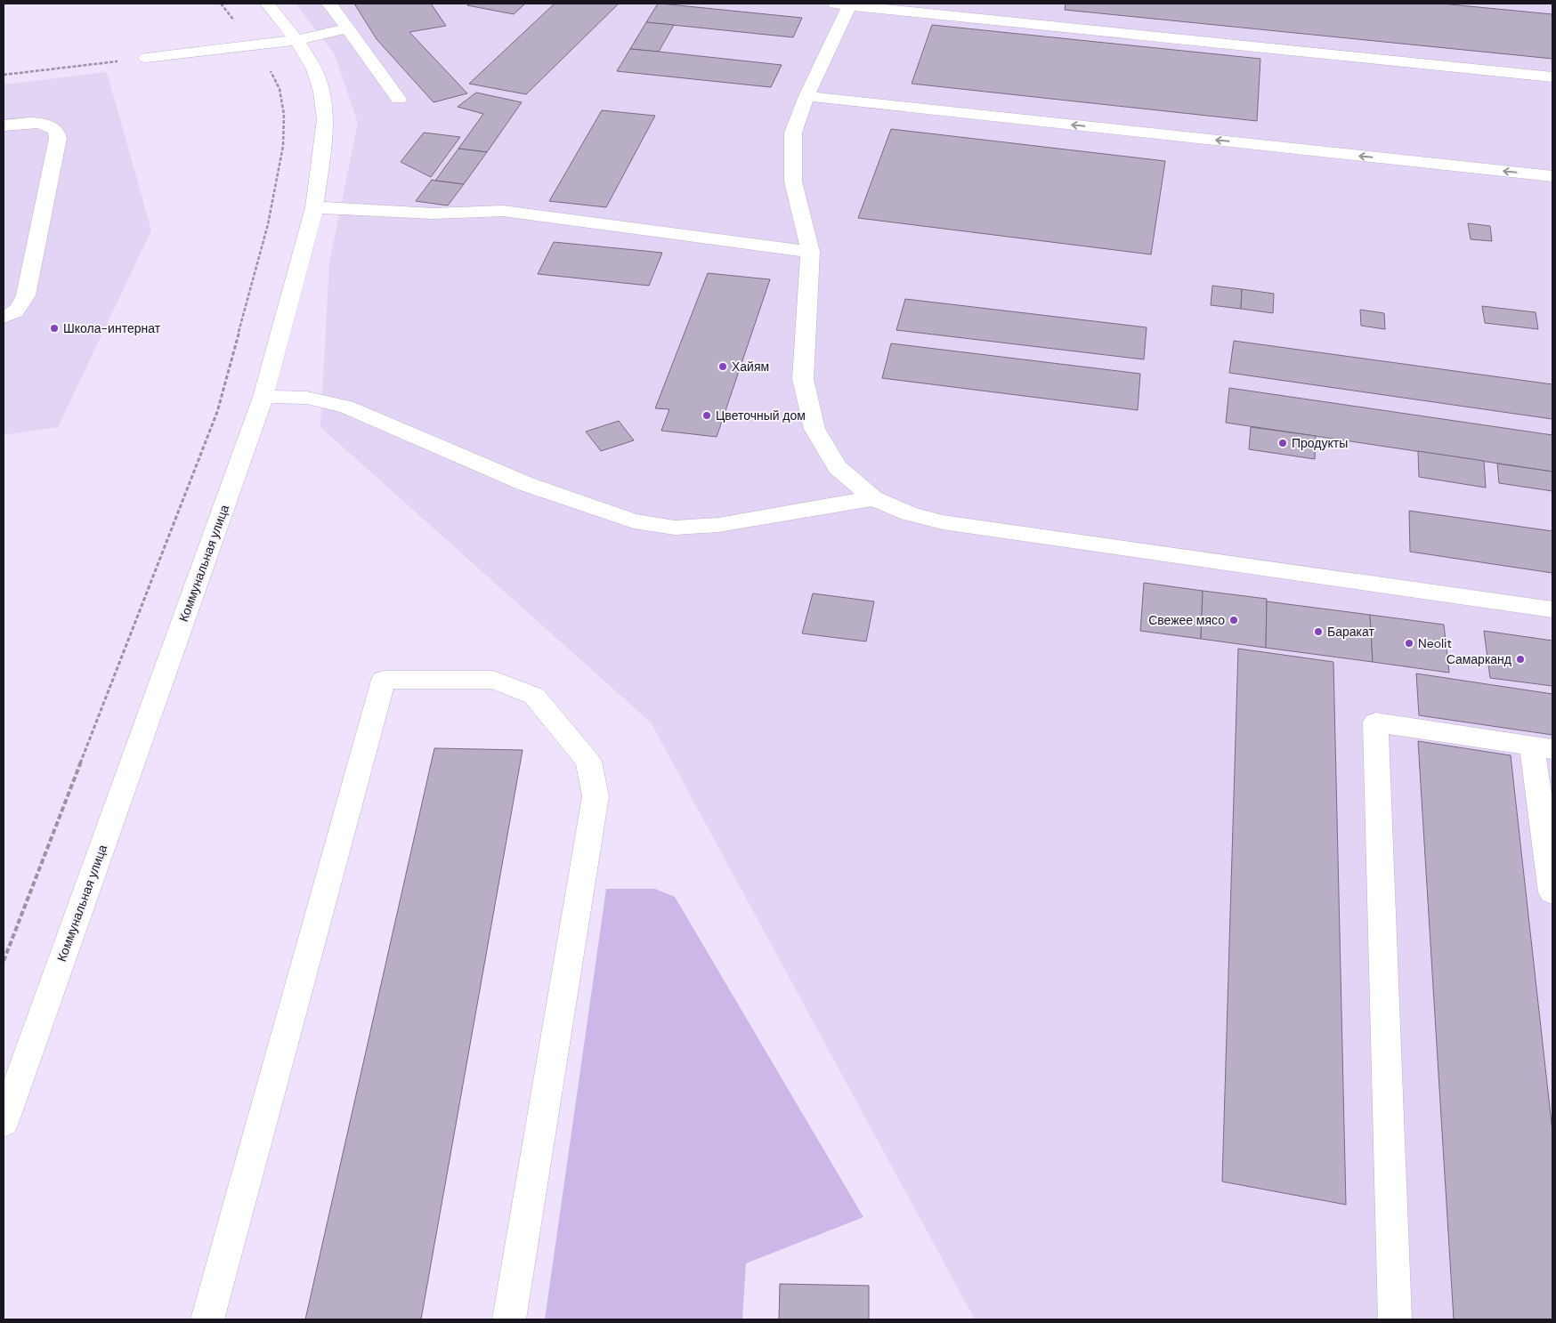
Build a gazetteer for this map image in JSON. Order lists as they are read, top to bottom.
{
  "streets": {
    "street": ["Коммунальная улица"]
  },
  "places": [
    "Школа-интернат",
    "Хайям",
    "Цветочный дом",
    "Продукты",
    "Свежее мясо",
    "Баракат",
    "Neolit",
    "Самарканд"
  ]
}
